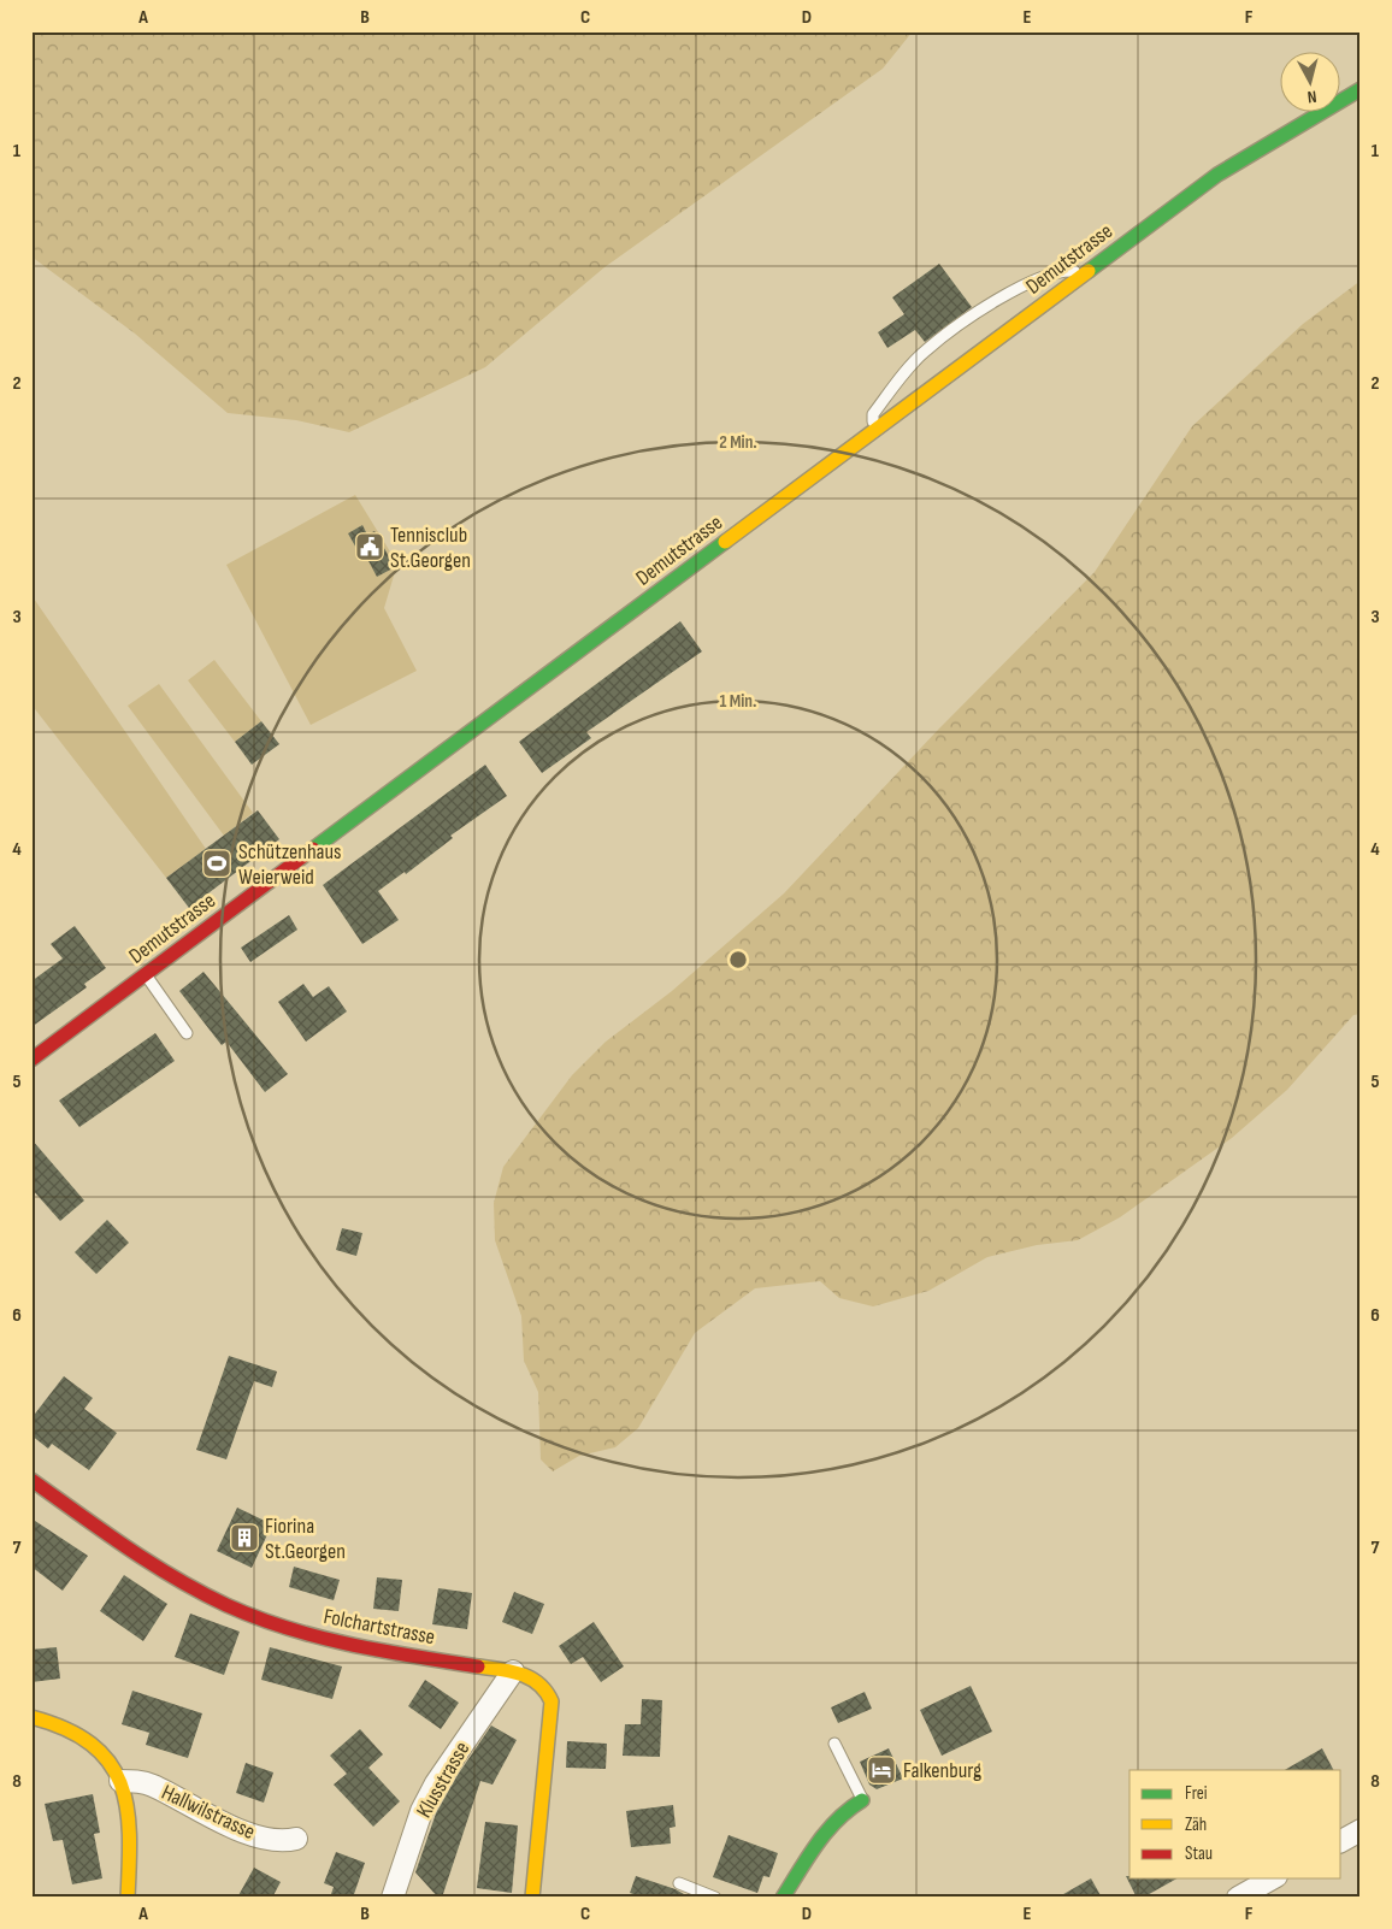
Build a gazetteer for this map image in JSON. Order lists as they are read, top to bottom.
{
  "streets": {
    "street": [
      "Demutstrasse",
      "Folchartstrasse",
      "Klusstrasse",
      "Hallwilstrasse"
    ]
  },
  "crossings": [
    ["Folchartstrasse", "Klusstrasse"]
  ],
  "places": {
    "public building": ["Tennisclub St.Georgen"],
    "sports": ["Schützenhaus Weierweid"],
    "building": ["Fiorina St.Georgen"],
    "hotel": ["Falkenburg"]
  },
  "legend": ["Frei", "Zäh", "Stau"],
  "north": "bottom",
  "grid": {
    "columns": [
      "A",
      "B",
      "C",
      "D",
      "E",
      "F"
    ],
    "rows": [
      "1",
      "2",
      "3",
      "4",
      "5",
      "6",
      "7",
      "8"
    ]
  },
  "rings": ["2 Min.", "1 Min."]
}
